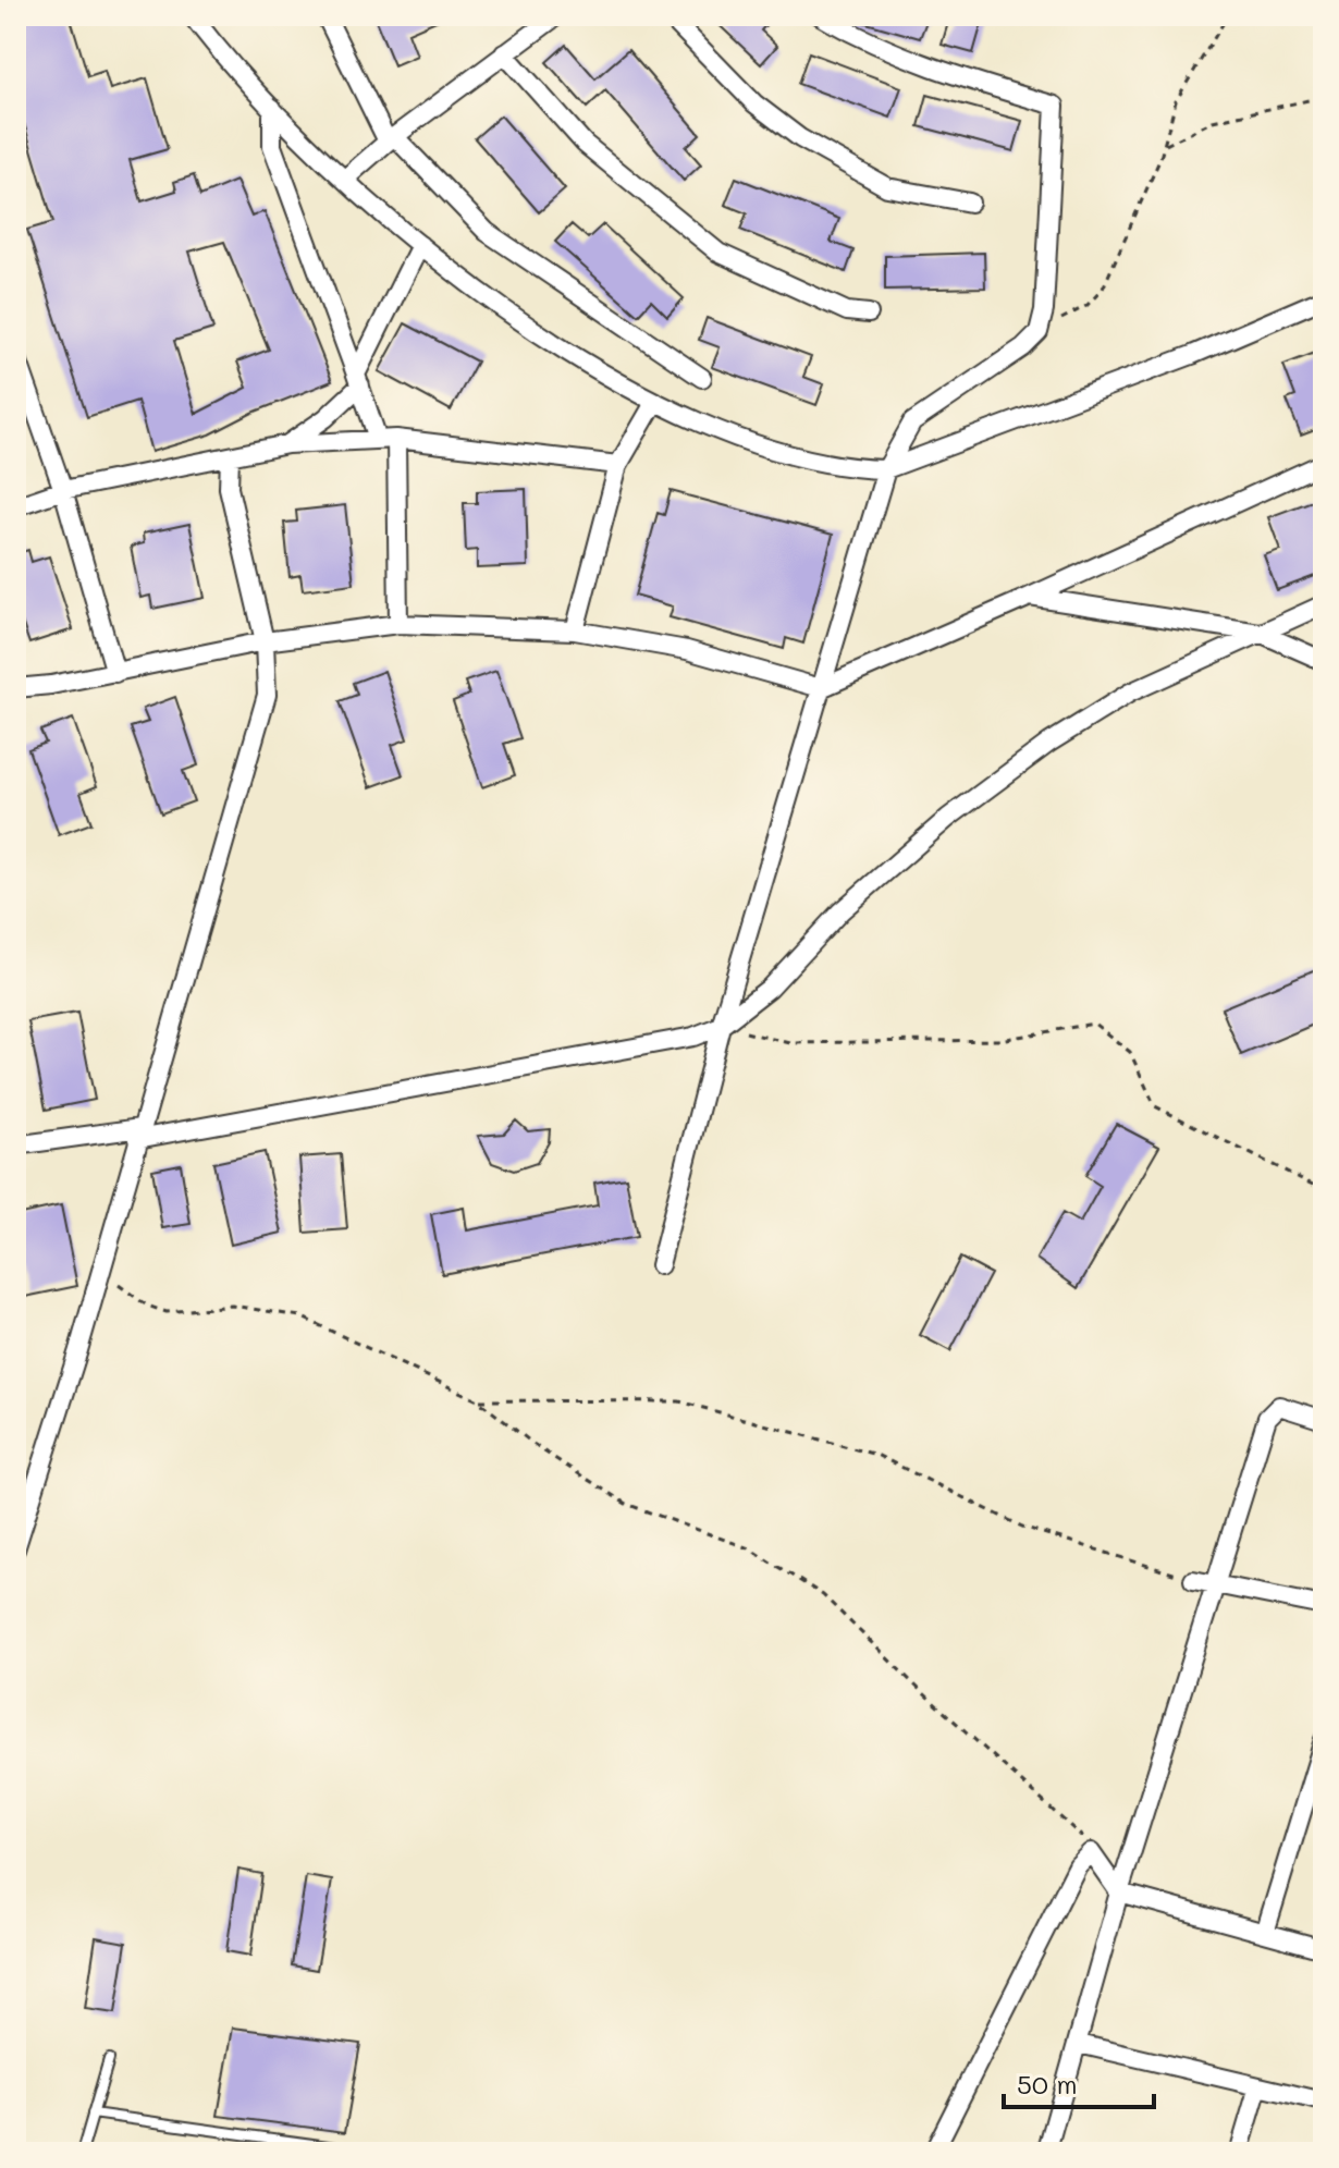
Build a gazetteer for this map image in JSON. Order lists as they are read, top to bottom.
{
  "scale_bar": "50 m"
}
